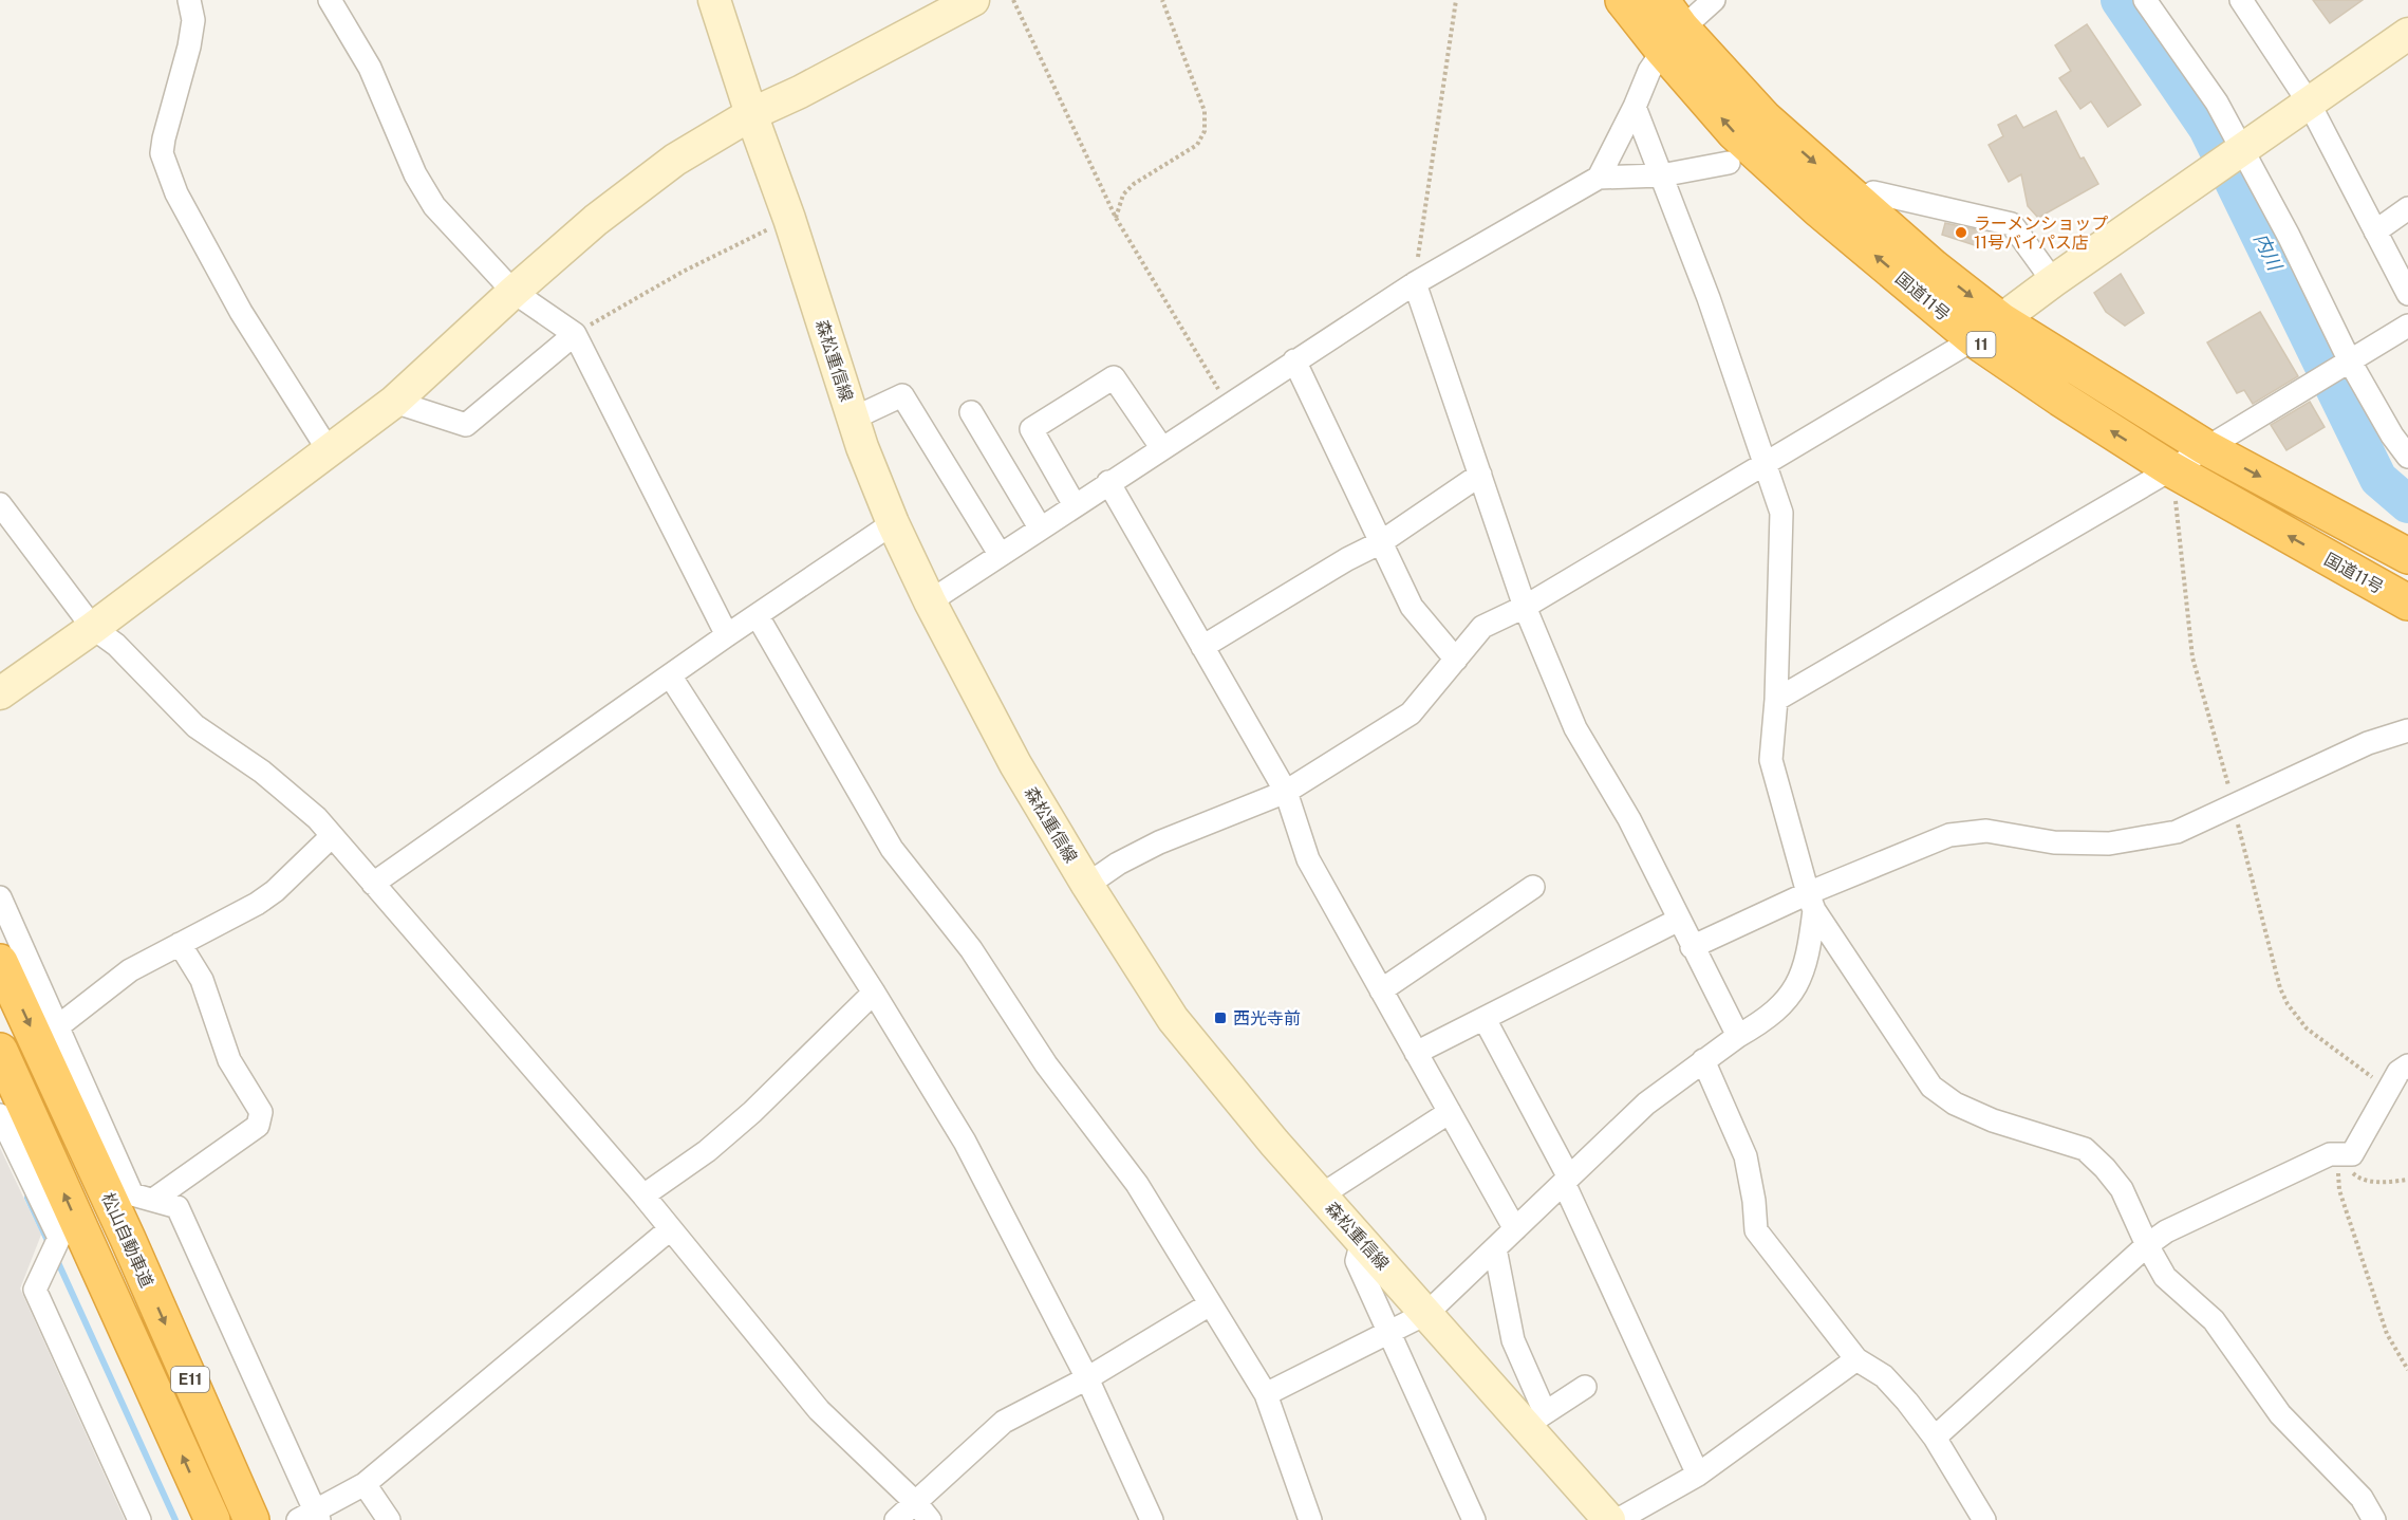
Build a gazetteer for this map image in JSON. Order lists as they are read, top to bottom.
{
  "streets": {
    "highway": [
      "国道11号",
      "11",
      "松山自動車道",
      "E11"
    ],
    "main road": ["森松重信線"]
  },
  "water": ["内川"],
  "places": {
    "other": ["ラーメンショップ 11号バイパス店"],
    "transit": ["西光寺前"]
  }
}
